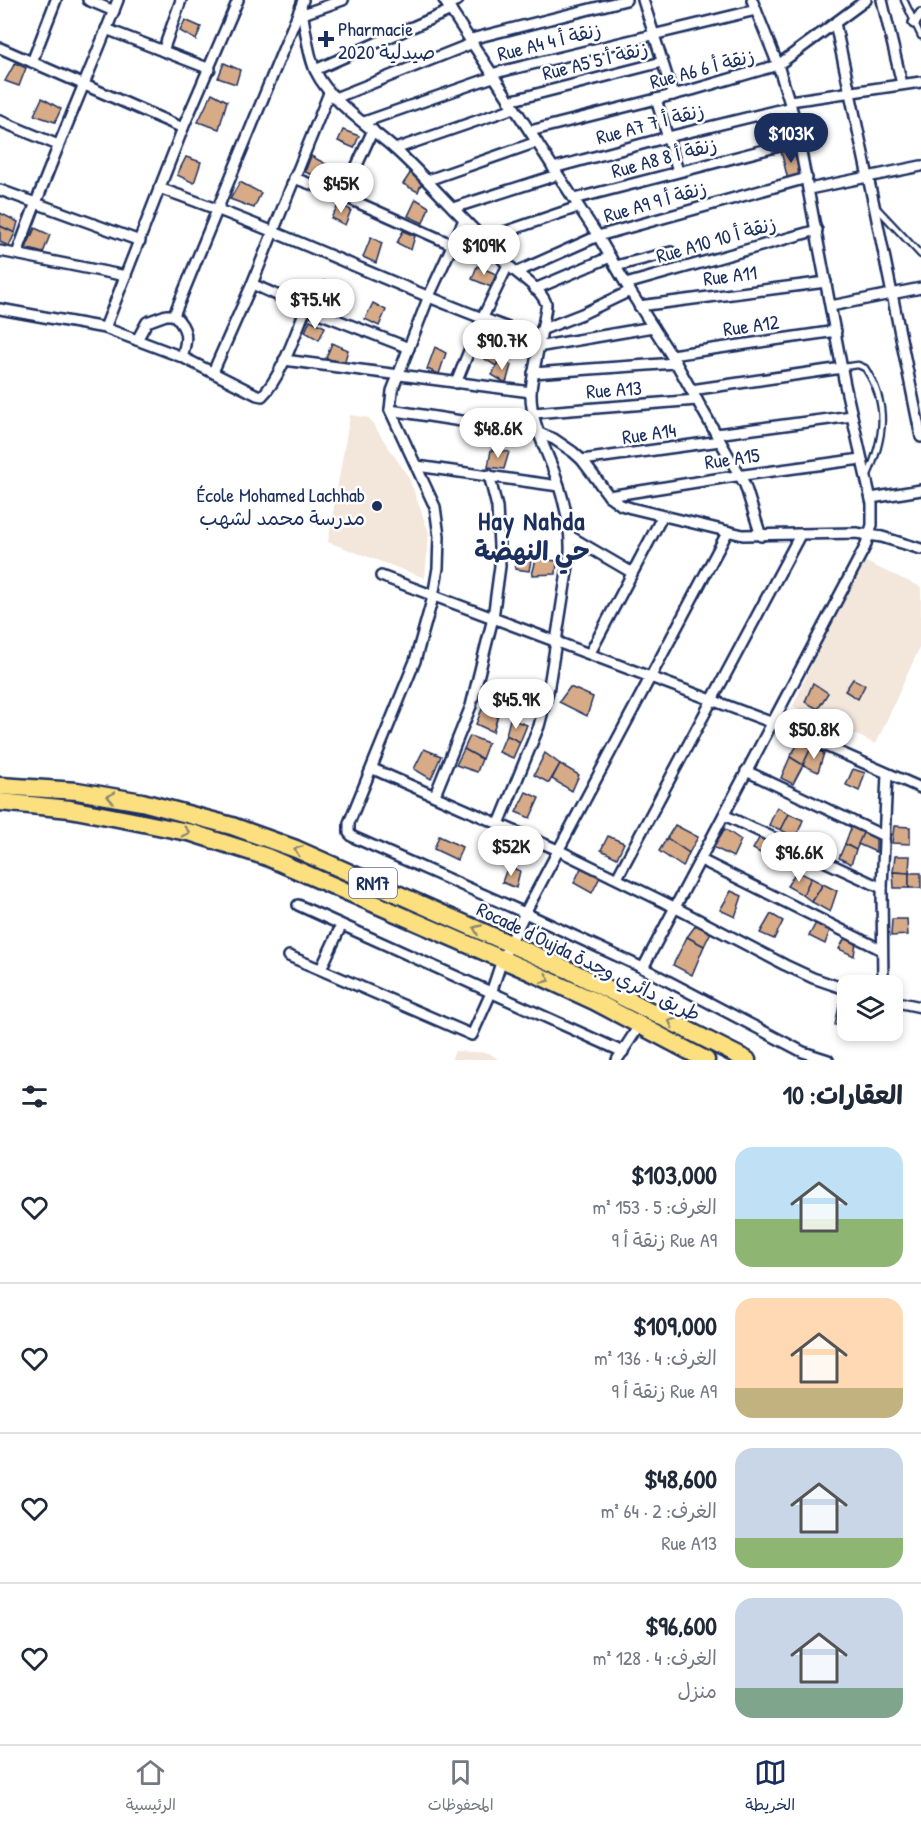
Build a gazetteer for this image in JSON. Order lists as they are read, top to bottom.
{
  "streets": {
    "highway": ["RN17", "Rocade d'Oujda طريق دائري وجدة"],
    "street": [
      "Rue A4 زنقة أ 4",
      "Rue A5 زنقة أ 5",
      "Rue A6 زنقة أ 6",
      "Rue A7 زنقة أ 7",
      "Rue A8 زنقة أ 8",
      "Rue A9 زنقة أ 9",
      "Rue A10 زنقة أ 10",
      "Rue A11",
      "Rue A12",
      "Rue A13",
      "Rue A14",
      "Rue A15"
    ]
  },
  "crossings": [
    ["Rue A4 زنقة أ 4", "Rue A5 زنقة أ 5"]
  ],
  "districts": ["Hay Nahda حي النهضة"],
  "places": {
    "health": ["Pharmacie 2020 صيدلية"],
    "other": ["École Mohamed Lachhab مدرسة محمد لشهب"]
  },
  "page": {
    "price": [
      "$103K",
      "$45K",
      "$109K",
      "$75.4K",
      "$90.7K",
      "$48.6K",
      "$45.9K",
      "$50.8K",
      "$52K",
      "$96.6K"
    ],
    "heading": "العقارات: 10",
    "list": [
      {
        "name": "$103,000",
        "note": "الغرف: 5 · 153 m² · Rue A9 زنقة أ 9"
      },
      {
        "name": "$109,000",
        "note": "الغرف: 4 · 136 m² · Rue A9 زنقة أ 9"
      },
      {
        "name": "$48,600",
        "note": "الغرف: 2 · 64 m² · Rue A13"
      },
      {
        "name": "$96,600",
        "note": "الغرف: 4 · 128 m² · منزل"
      }
    ],
    "tabs": ["الخريطة", "المحفوظات", "الرئيسية"]
  }
}
